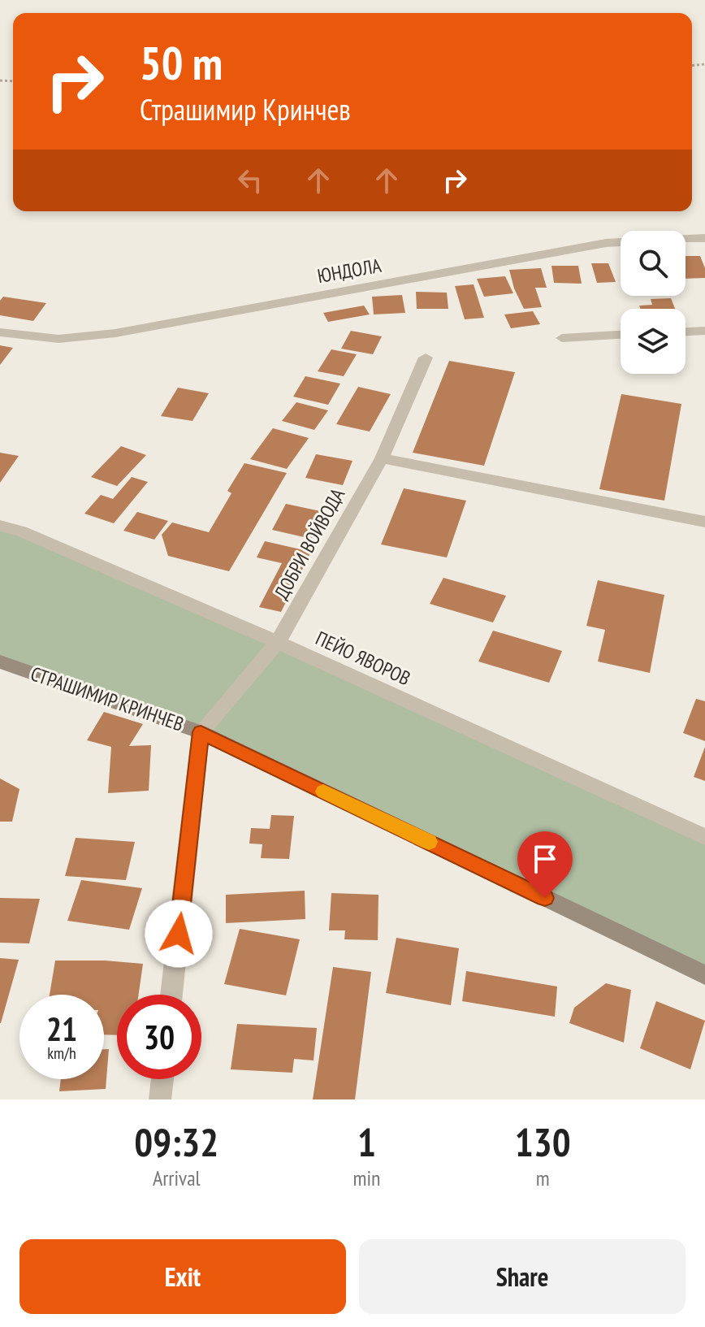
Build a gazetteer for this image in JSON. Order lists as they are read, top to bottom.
{
  "streets": {
    "main road": ["СТРАШИМИР КРИНЧЕВ"],
    "street": ["ЮНДОЛА", "ДОБРИ ВОЙВОДА", "ПЕЙО ЯВОРОВ"]
  },
  "crossings": [
    ["ДОБРИ ВОЙВОДА", "ПЕЙО ЯВОРОВ"],
    ["ДОБРИ ВОЙВОДА", "СТРАШИМИР КРИНЧЕВ"]
  ],
  "page": {
    "turn": ["50 m", "Страшимир Кринчев"],
    "speed": "21 km/h",
    "limit": "30",
    "eta": [
      "09:32",
      "Arrival",
      "1",
      "min",
      "130",
      "m"
    ],
    "buttons": ["Exit", "Share"]
  }
}
